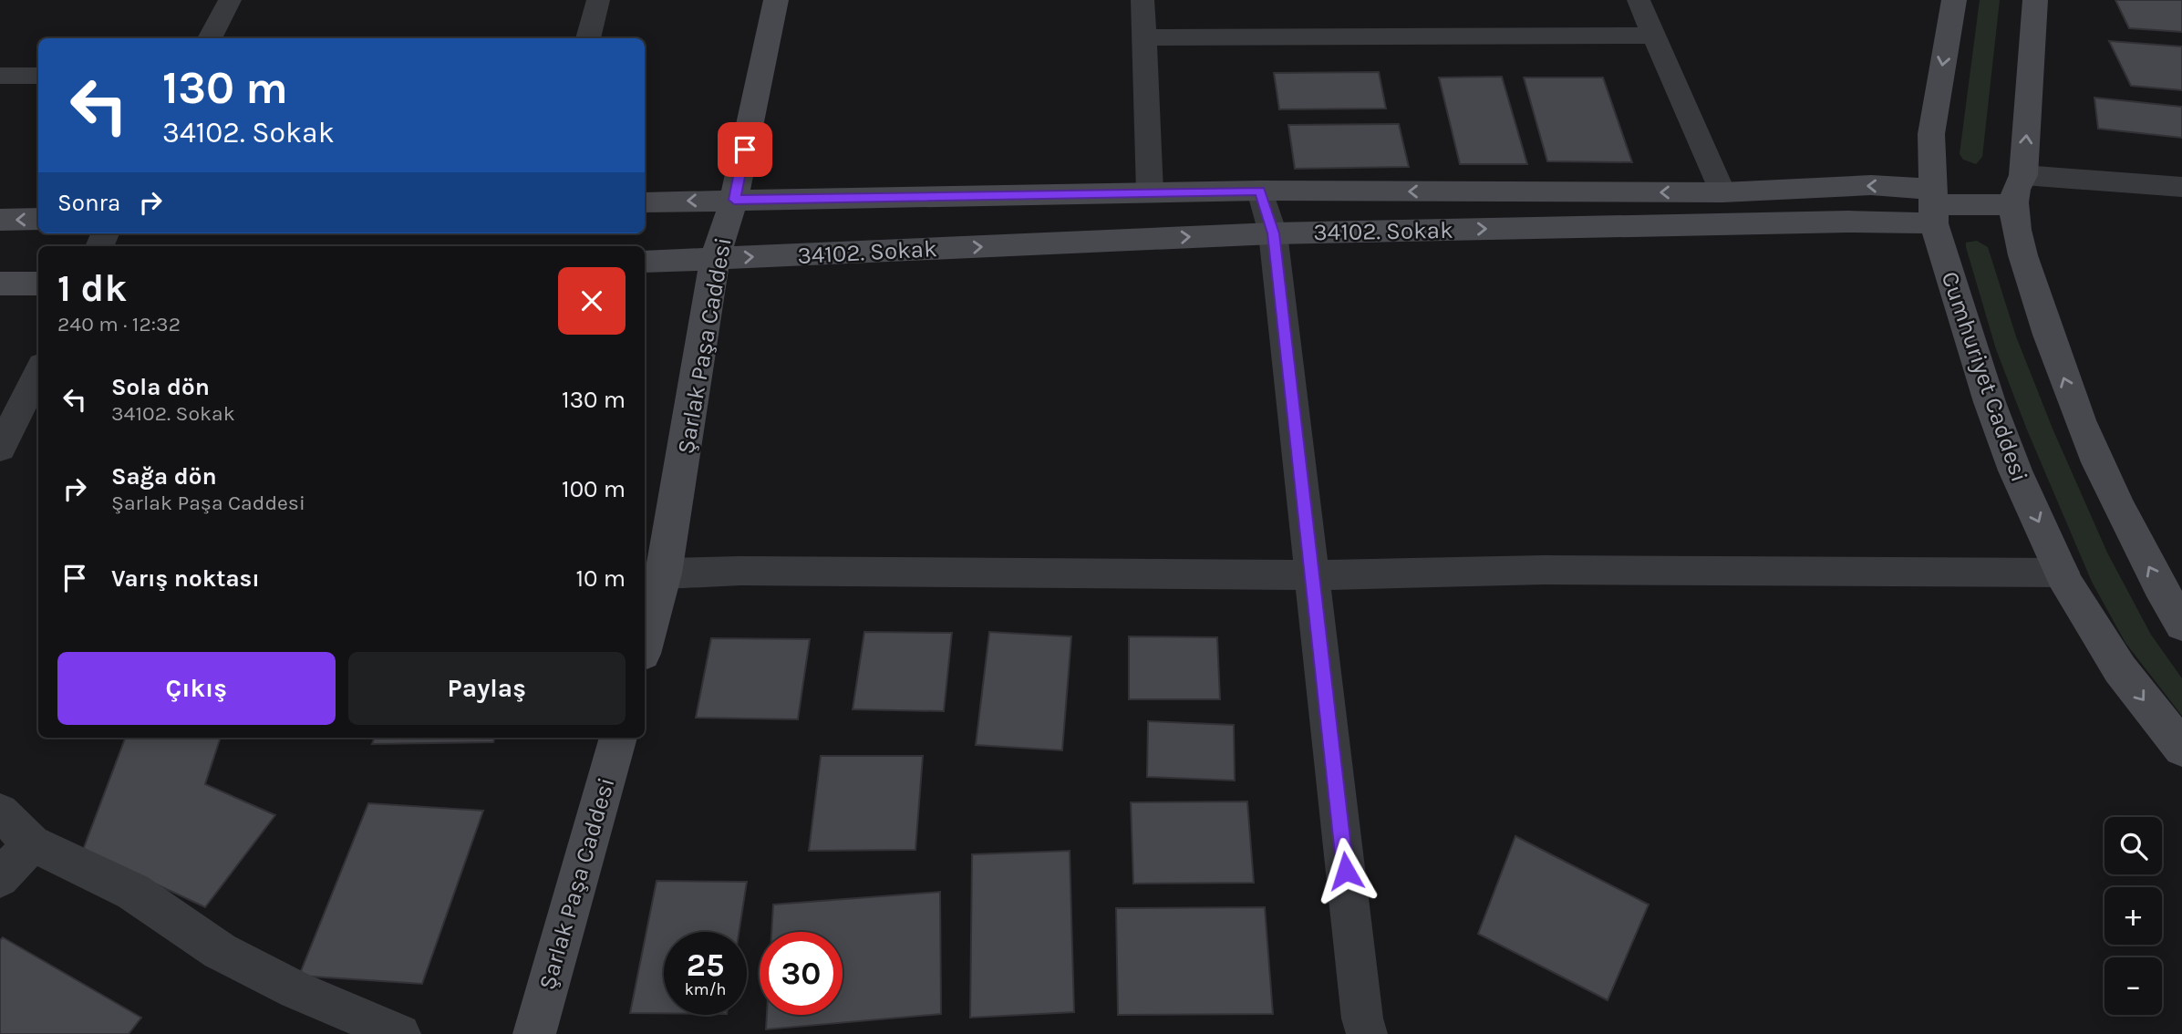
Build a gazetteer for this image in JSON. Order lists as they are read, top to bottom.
{
  "streets": {
    "street": ["34102. Sokak", "Şarlak Paşa Caddesi", "Cumhuriyet Caddesi"]
  },
  "crossings": [
    ["34102. Sokak", "Şarlak Paşa Caddesi"],
    ["34102. Sokak", "Cumhuriyet Caddesi"]
  ],
  "page": {
    "turn": ["130 m", "34102. Sokak"],
    "then": "Sonra",
    "heading": ["1 dk", "240 m · 12:32"],
    "list": [
      {
        "name": "Sola dön",
        "note": "34102. Sokak",
        "value": "130 m"
      },
      {
        "name": "Sağa dön",
        "note": "Şarlak Paşa Caddesi",
        "value": "100 m"
      },
      {
        "name": "Varış noktası",
        "value": "10 m"
      }
    ],
    "buttons": ["Çıkış", "Paylaş"],
    "map_buttons": ["+", "−"],
    "speed": "25 km/h",
    "limit": "30"
  }
}
